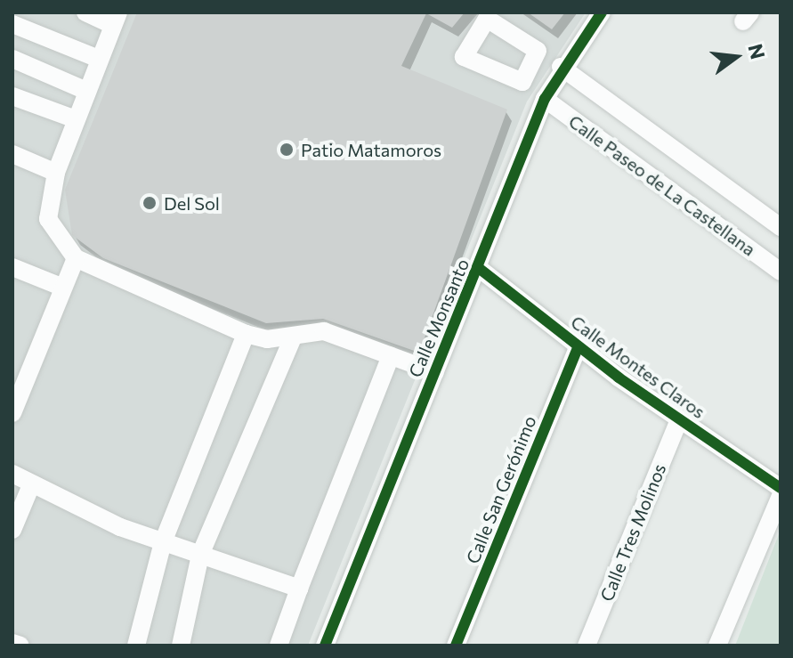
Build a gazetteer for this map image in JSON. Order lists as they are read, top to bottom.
{
  "streets": {
    "street": [
      "Calle Paseo de La Castellana",
      "Calle Monsanto",
      "Calle Montes Claros",
      "Calle San Gerónimo",
      "Calle Tres Molinos"
    ]
  },
  "crossings": [
    ["Calle Paseo de La Castellana", "Calle Monsanto"],
    ["Calle Monsanto", "Calle Montes Claros"],
    ["Calle Montes Claros", "Calle San Gerónimo"],
    ["Calle Montes Claros", "Calle Tres Molinos"]
  ],
  "places": ["Patio Matamoros", "Del Sol"],
  "north": "right"
}
